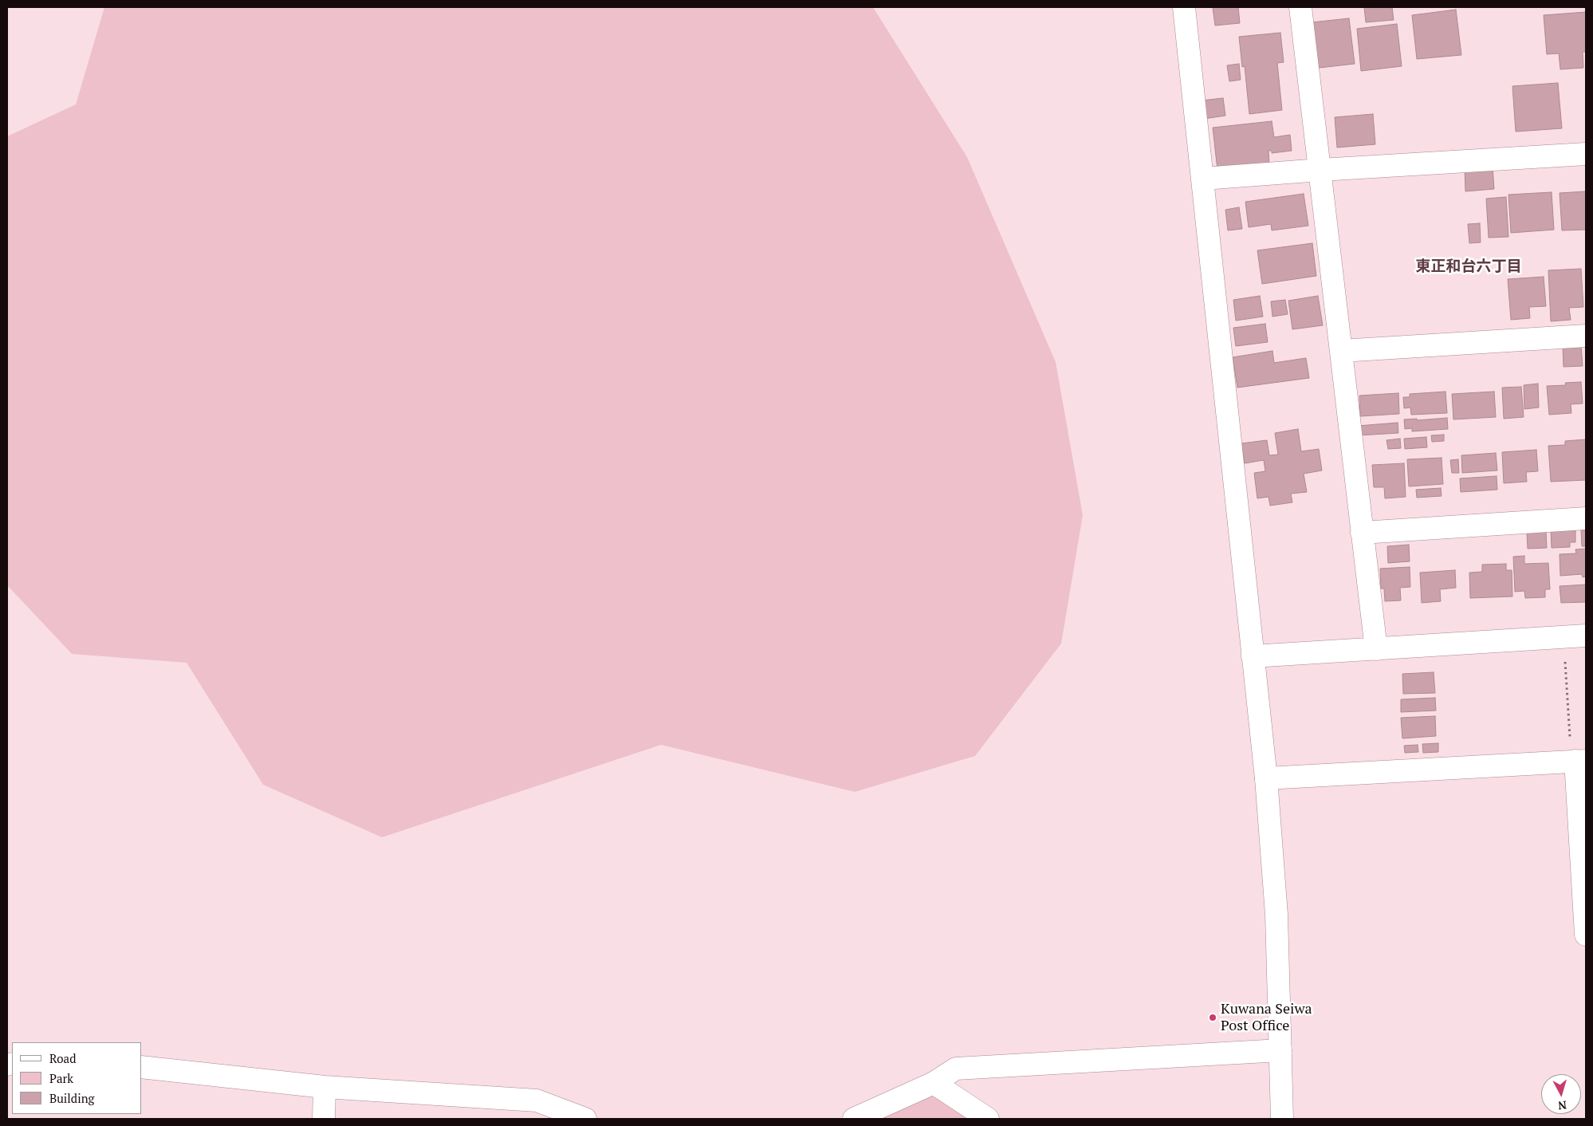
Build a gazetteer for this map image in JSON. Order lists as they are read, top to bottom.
{
  "districts": ["東正和台六丁目"],
  "places": ["Kuwana Seiwa Post Office"],
  "legend": ["Road", "Park", "Building"],
  "north": "bottom"
}
